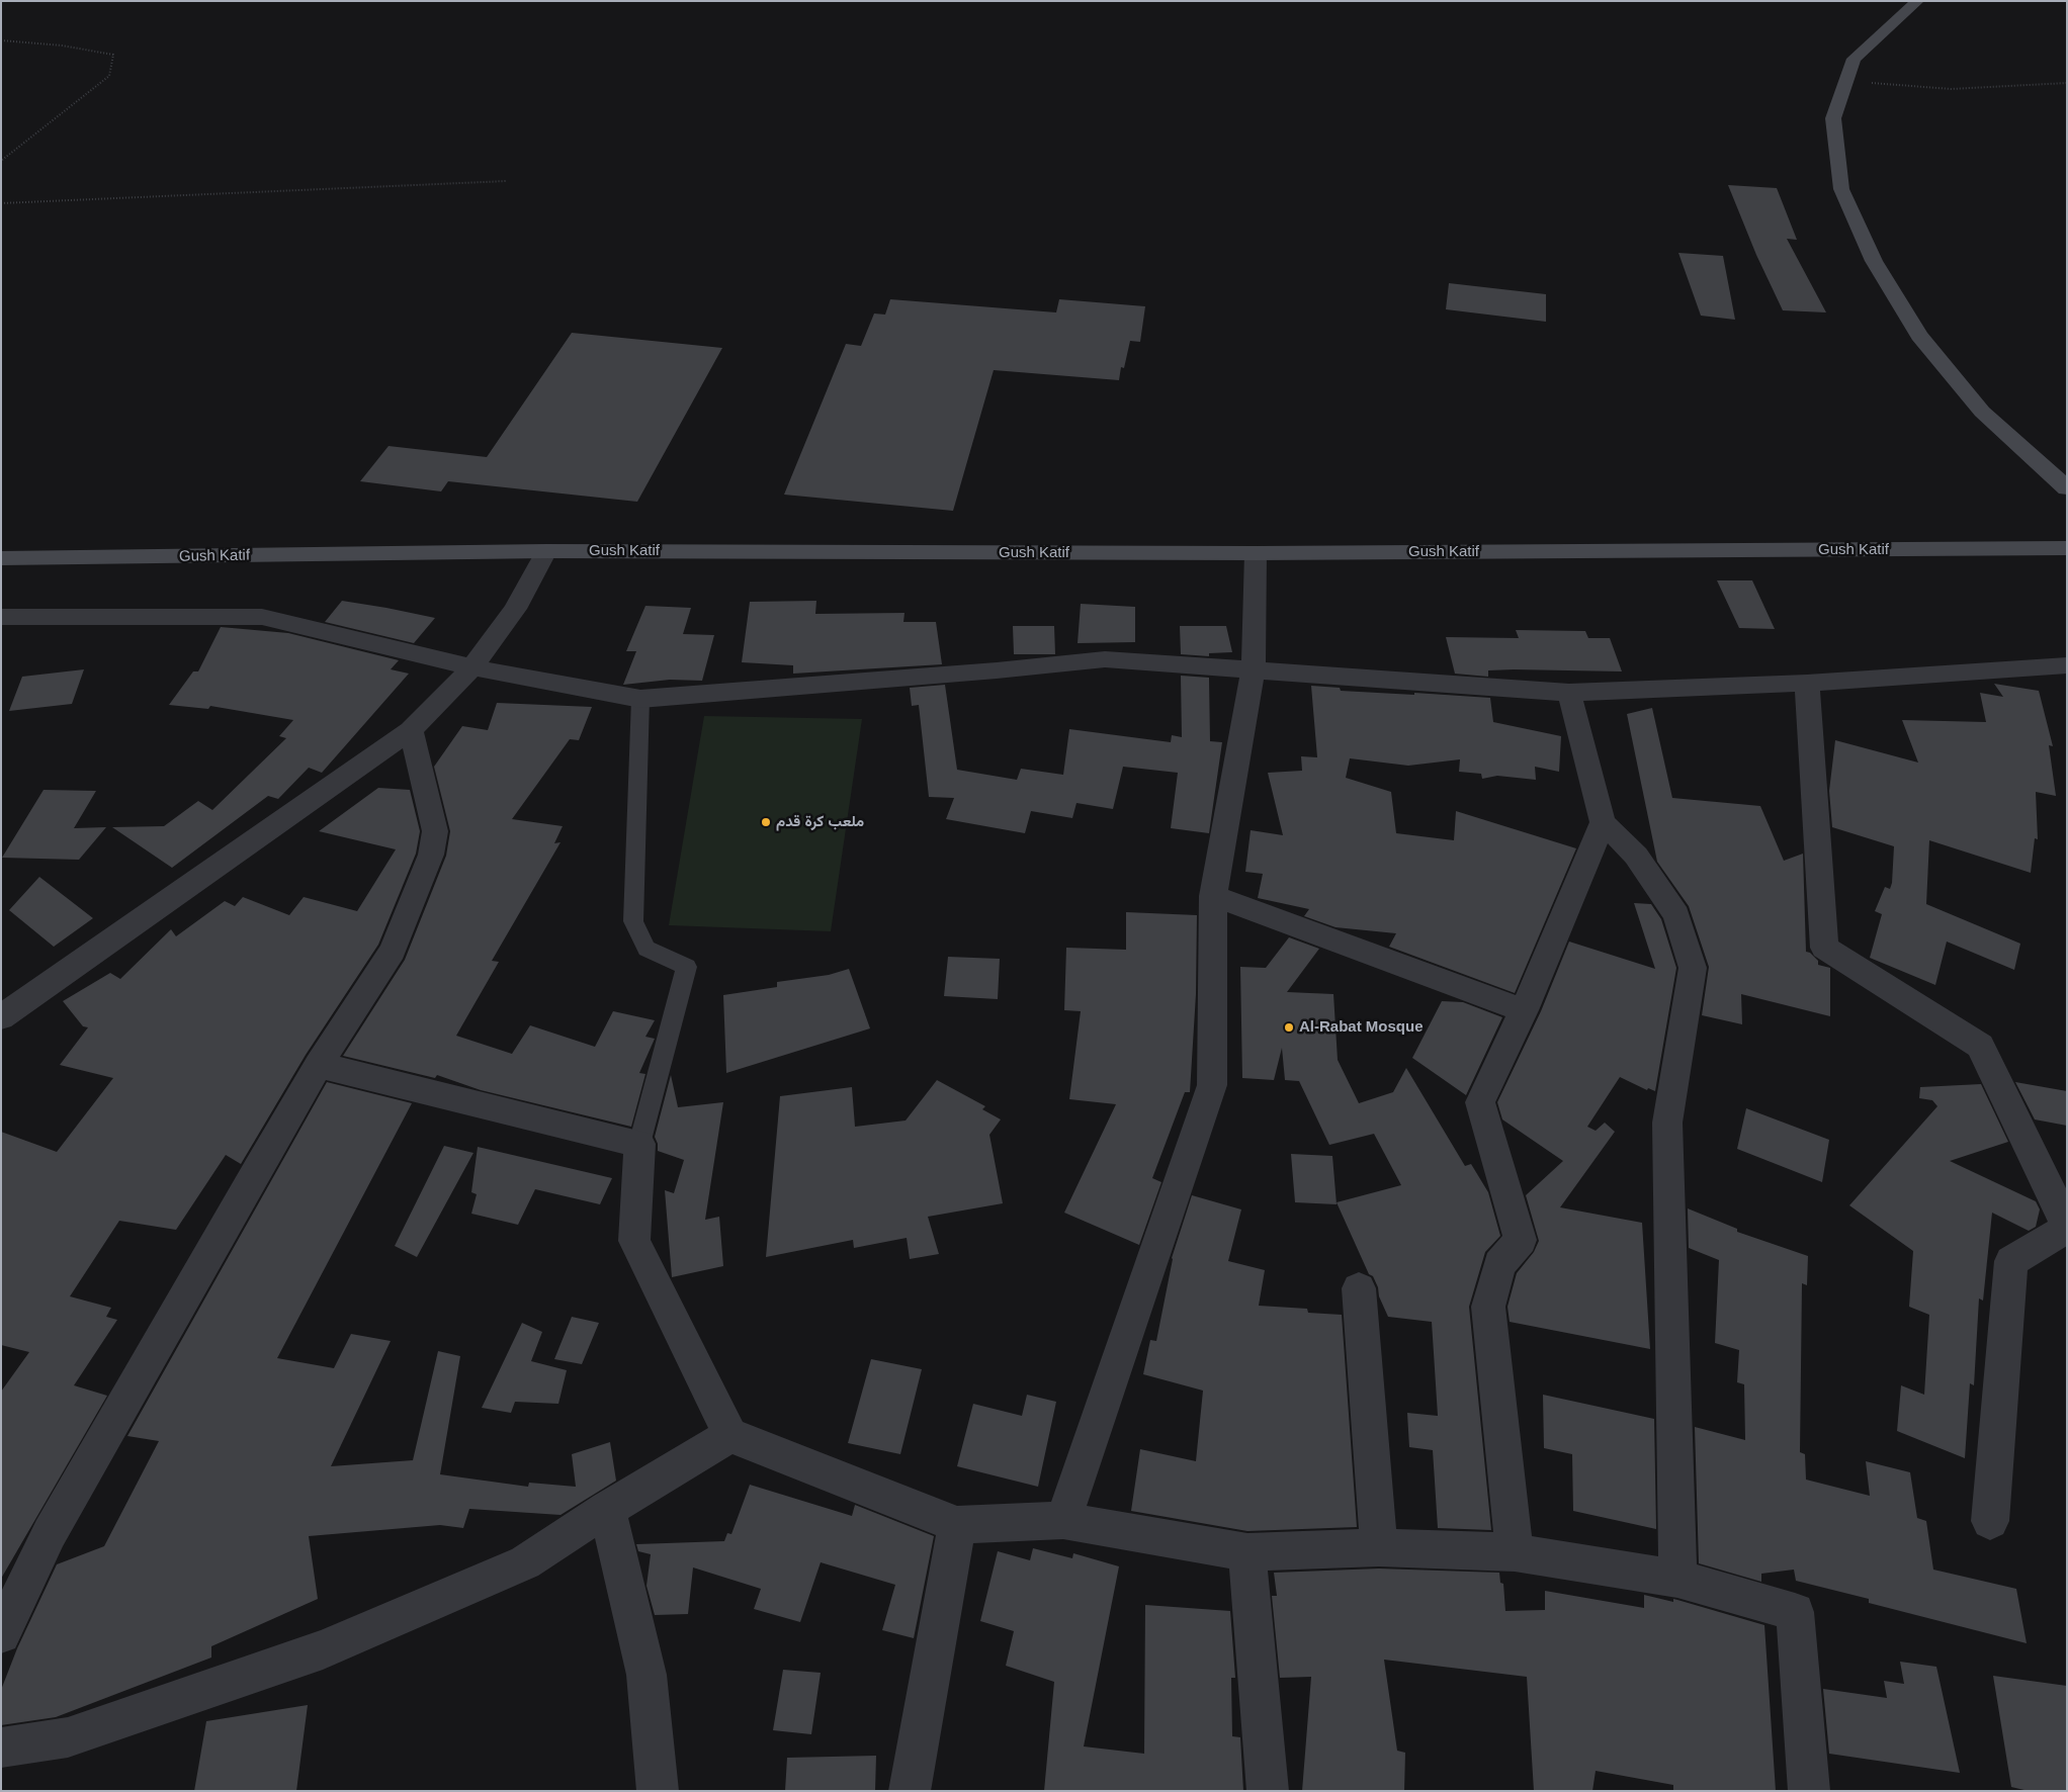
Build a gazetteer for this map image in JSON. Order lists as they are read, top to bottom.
{
  "streets": {
    "main road": ["Gush Katif"]
  },
  "places": ["ملعب كرة قدم", "Al-Rabat Mosque"]
}
